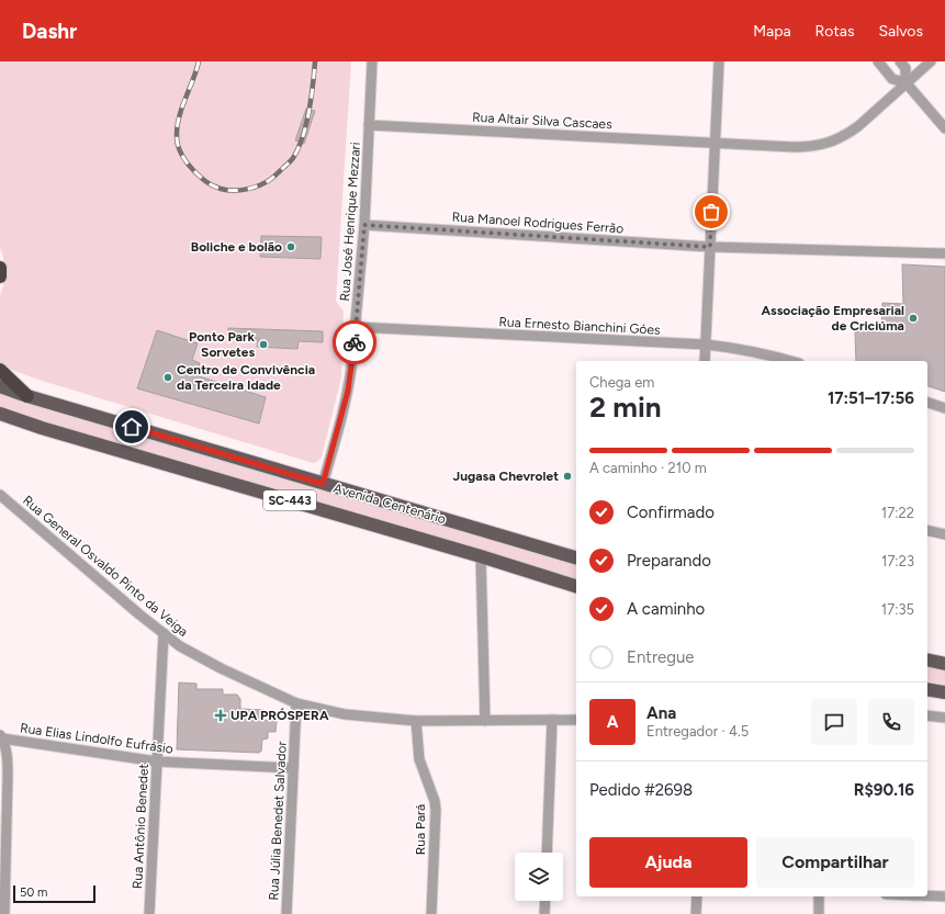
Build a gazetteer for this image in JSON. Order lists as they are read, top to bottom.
{
  "streets": {
    "main road": ["SC-443", "Avenida Centenário"],
    "street": [
      "Rua Altair Silva Cascaes",
      "Rua José Henrique Mezzari",
      "Rua Manoel Rodrigues Ferrão",
      "Rua Ernesto Bianchini Góes",
      "Rua General Osvaldo Pinto da Veiga",
      "Rua Elias Lindolfo Eufrásio",
      "Rua Júlia Benedet Salvador",
      "Rua Antônio Benedet",
      "Rua Pará"
    ]
  },
  "crossings": [
    ["Rua Altair Silva Cascaes", "Rua José Henrique Mezzari"],
    ["Rua José Henrique Mezzari", "Rua Manoel Rodrigues Ferrão"],
    ["Rua José Henrique Mezzari", "Rua Ernesto Bianchini Góes"],
    ["Rua José Henrique Mezzari", "Avenida Centenário"],
    ["Rua General Osvaldo Pinto da Veiga", "Rua Júlia Benedet Salvador"],
    ["Rua General Osvaldo Pinto da Veiga", "Rua Antônio Benedet"],
    ["Rua General Osvaldo Pinto da Veiga", "Rua Pará"],
    ["Rua Elias Lindolfo Eufrásio", "Rua Júlia Benedet Salvador"],
    ["Rua Elias Lindolfo Eufrásio", "Rua Antônio Benedet"]
  ],
  "places": {
    "other": [
      "Boliche e bolão",
      "Associação Empresarial de Criciúma",
      "Ponto Park Sorvetes",
      "Centro de Convivência da Terceira Idade",
      "Jugasa Chevrolet"
    ],
    "health": ["UPA PRÓSPERA"]
  },
  "scale_bar": "50 m",
  "page": {
    "header": "Dashr",
    "nav": ["Mapa", "Rotas", "Salvos"],
    "heading": ["2 min", "Chega em", "17:51–17:56"],
    "panel": [
      "Ana",
      "Entregador · 4.5",
      "Pedido #2698",
      "R$90.16"
    ],
    "bar": "A caminho · 210 m",
    "list": [
      ["Confirmado", "17:22"],
      ["Preparando", "17:23"],
      ["A caminho", "17:35"],
      "Entregue"
    ],
    "round": "A",
    "buttons": ["Ajuda", "Compartilhar"],
    "scale": "50 m"
  }
}
